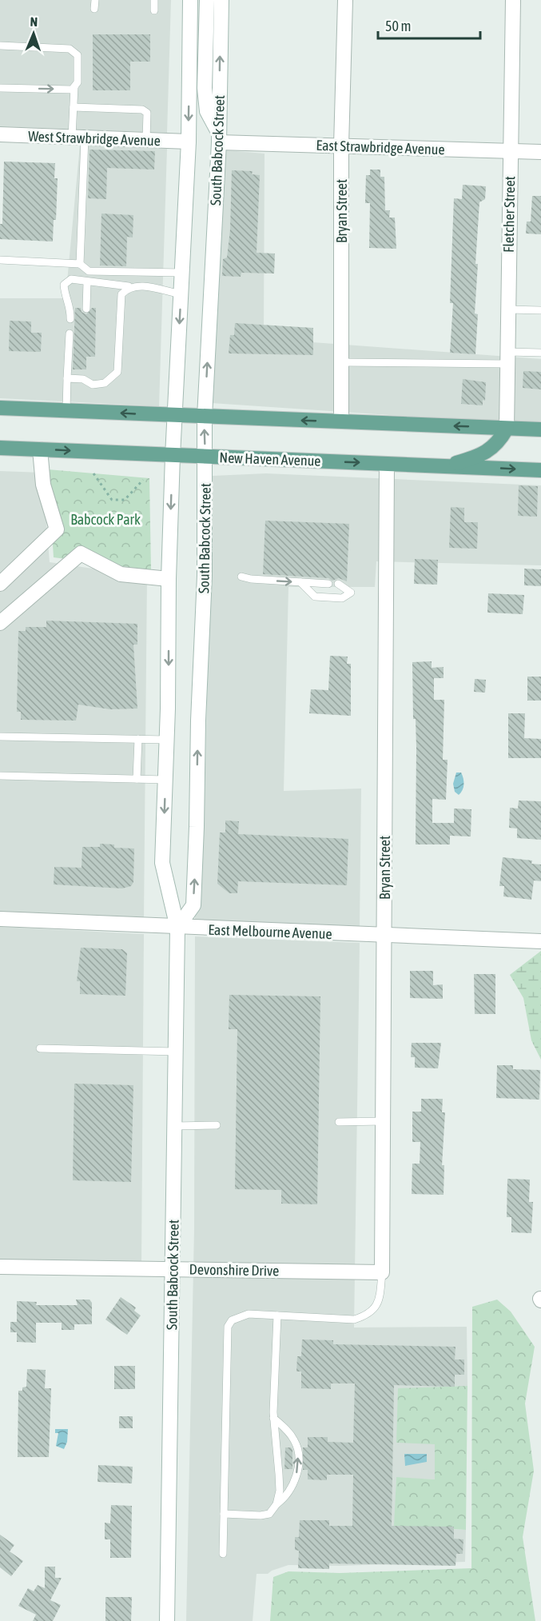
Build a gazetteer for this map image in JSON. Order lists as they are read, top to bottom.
{
  "streets": {
    "main road": ["New Haven Avenue"],
    "street": [
      "West Strawbridge Avenue",
      "East Strawbridge Avenue",
      "South Babcock Street",
      "Bryan Street",
      "Fletcher Street",
      "East Melbourne Avenue",
      "Devonshire Drive"
    ]
  },
  "crossings": [
    ["West Strawbridge Avenue", "South Babcock Street"],
    ["East Strawbridge Avenue", "South Babcock Street"],
    ["East Strawbridge Avenue", "Bryan Street"],
    ["East Strawbridge Avenue", "Fletcher Street"],
    ["South Babcock Street", "New Haven Avenue"],
    ["South Babcock Street", "East Melbourne Avenue"],
    ["South Babcock Street", "Devonshire Drive"],
    ["Bryan Street", "New Haven Avenue"],
    ["Bryan Street", "East Melbourne Avenue"],
    ["Bryan Street", "Devonshire Drive"]
  ],
  "parks": ["Babcock Park"],
  "scale_bar": "50 m",
  "north": "top"
}
